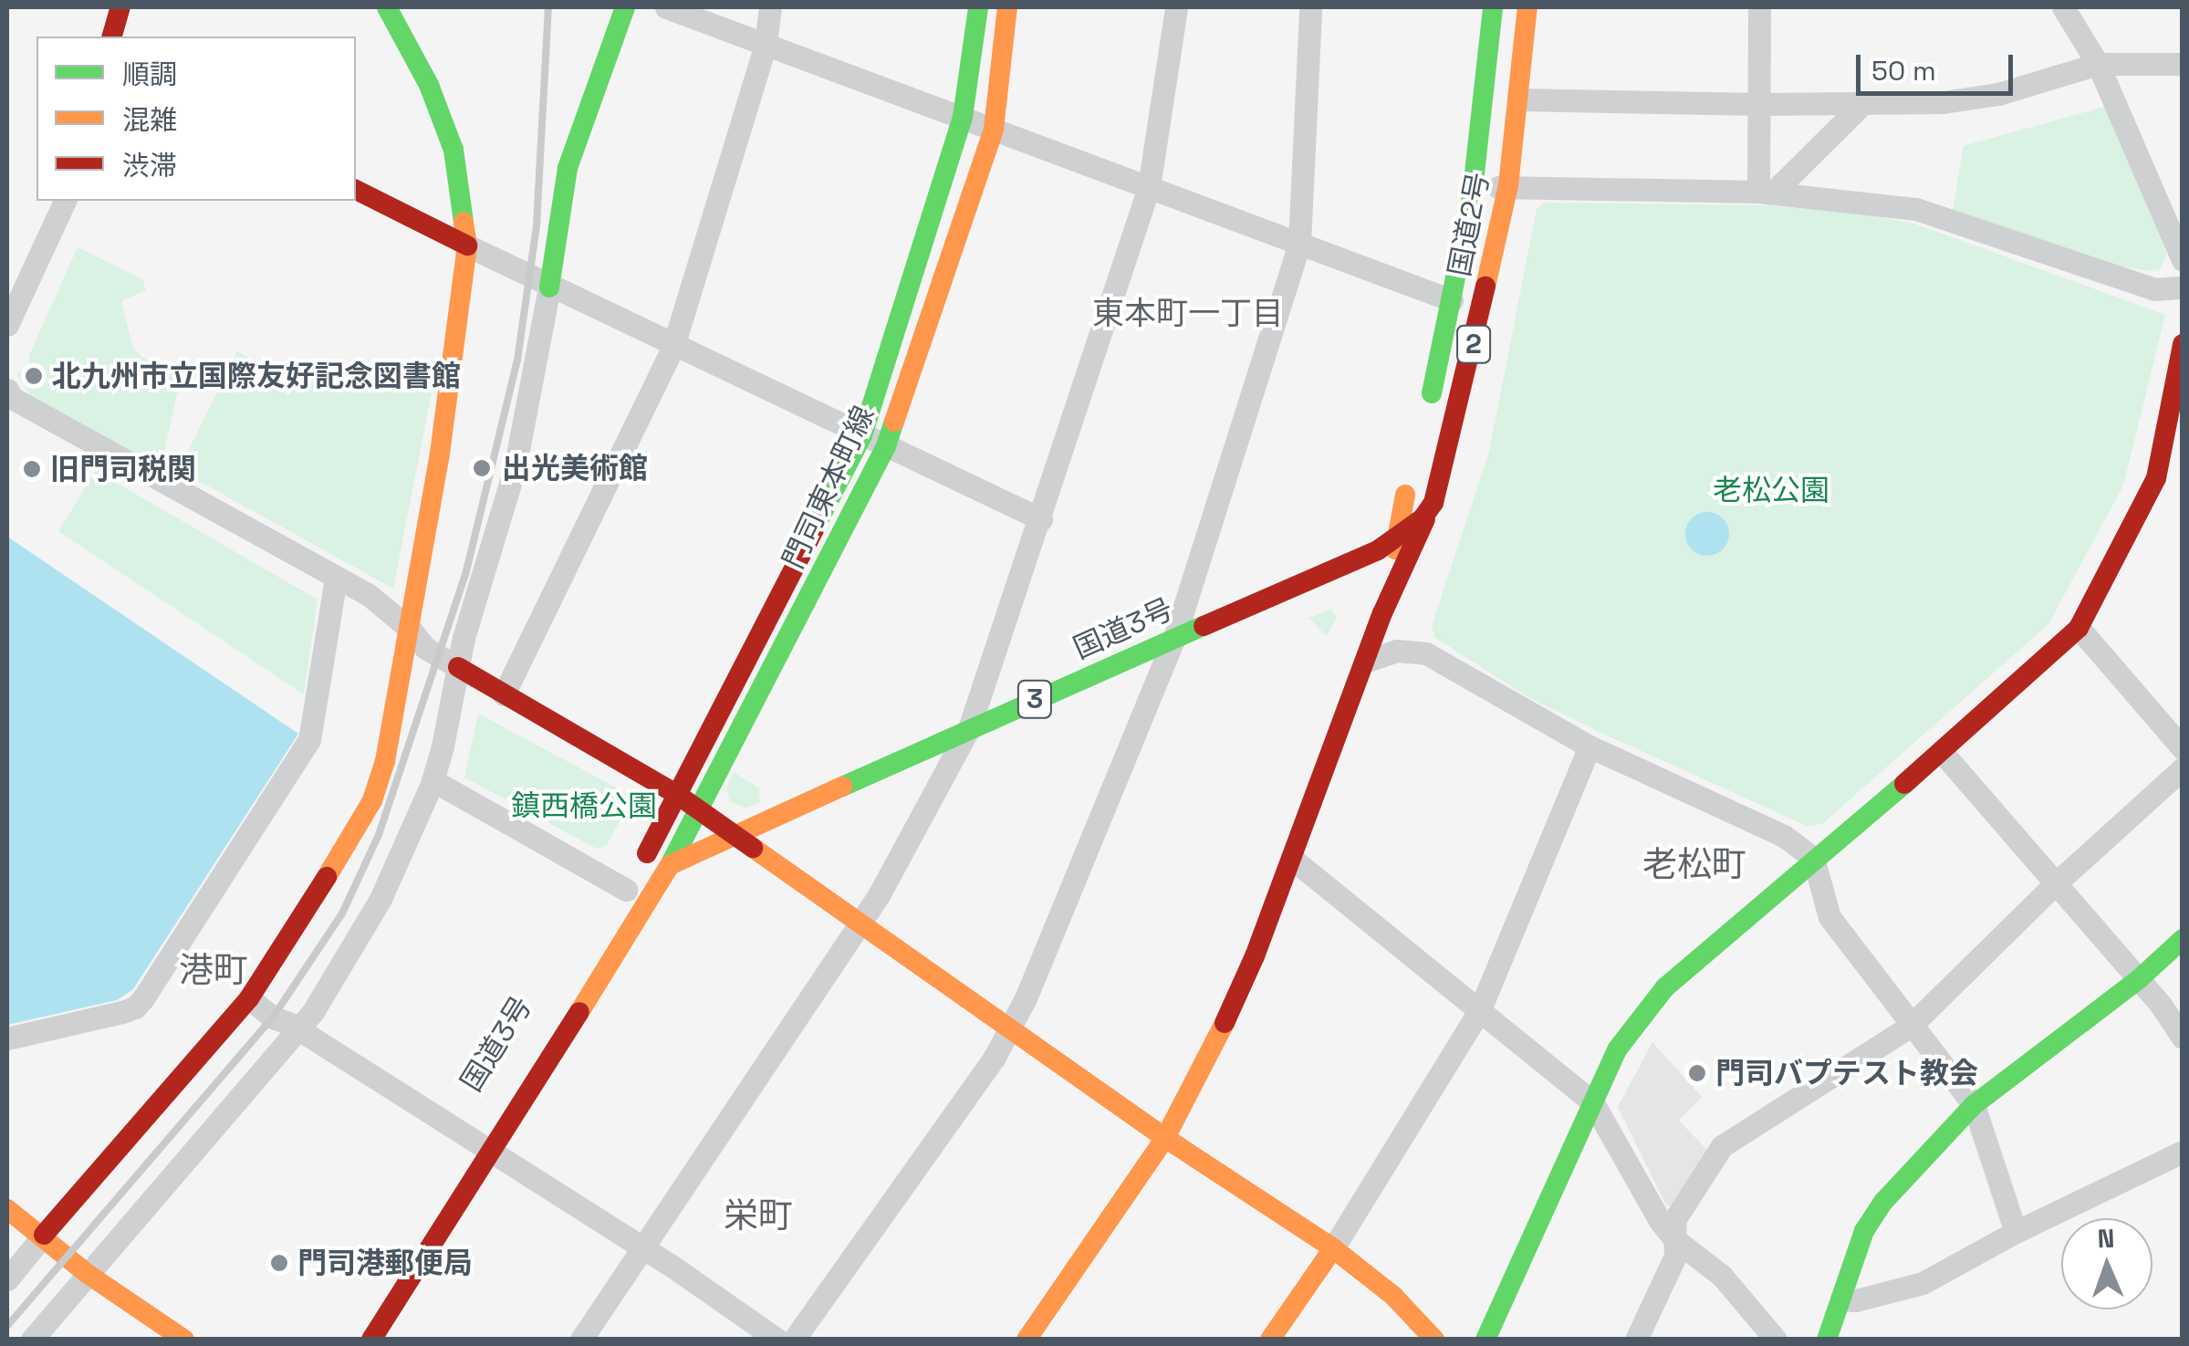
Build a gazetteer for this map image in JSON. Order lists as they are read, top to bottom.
{
  "streets": {
    "main road": [
      "国道2号",
      "2",
      "門司東本町線",
      "国道3号",
      "3"
    ]
  },
  "crossings": [
    ["国道2号", "国道3号"],
    ["門司東本町線", "国道3号"]
  ],
  "districts": [
    "東本町一丁目",
    "老松町",
    "港町",
    "栄町"
  ],
  "parks": ["老松公園", "鎮西橋公園"],
  "places": [
    "北九州市立国際友好記念図書館",
    "出光美術館",
    "旧門司税関",
    "門司バプテスト教会",
    "門司港郵便局"
  ],
  "legend": ["順調", "混雑", "渋滞"],
  "scale_bar": "50 m",
  "north": "top"
}
